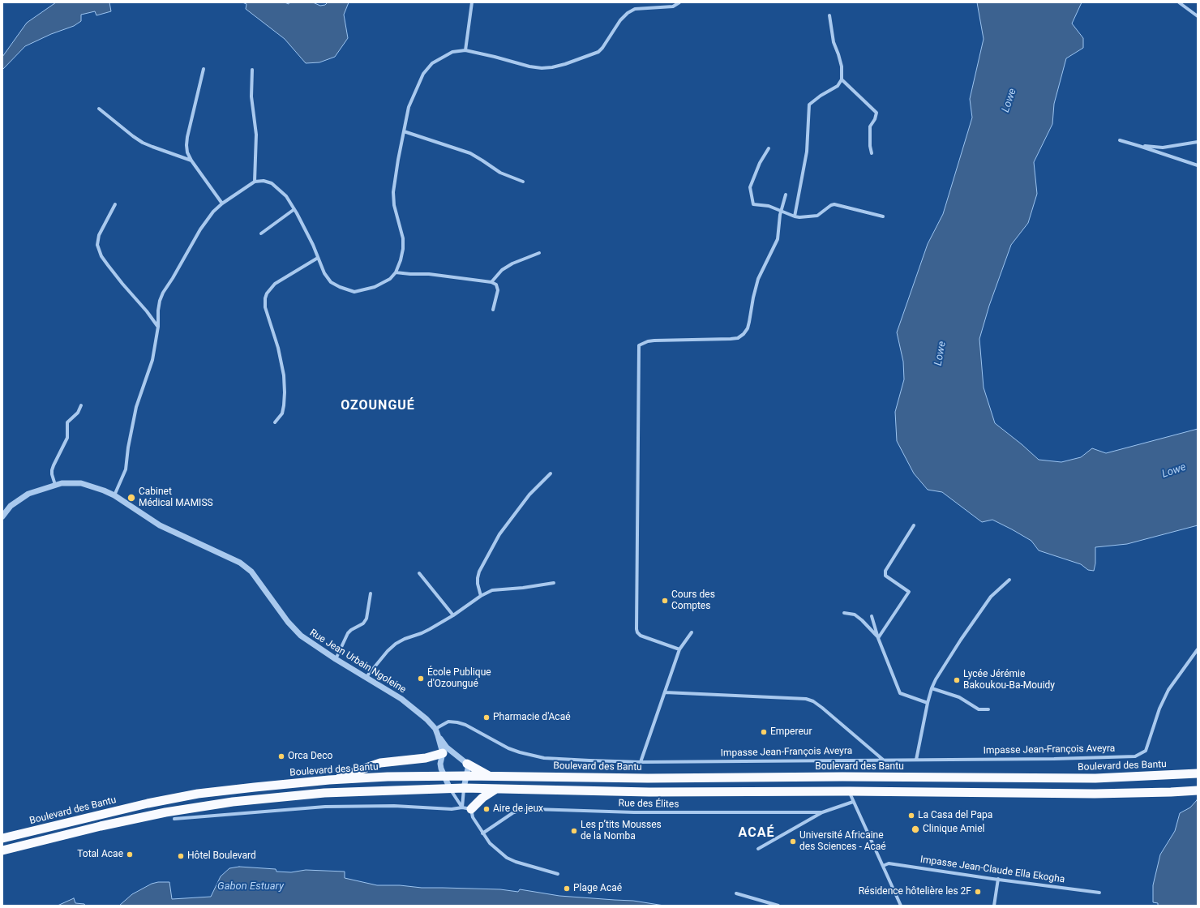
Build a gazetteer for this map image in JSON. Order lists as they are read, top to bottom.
{
  "streets": {
    "highway": ["Boulevard des Bantu"],
    "street": [
      "Rue Jean Urbain Ngoleine",
      "Impasse Jean-François Aveyra",
      "Rue des Élites",
      "Impasse Jean-Claude Ella Ekogha"
    ]
  },
  "crossings": [
    ["Rue Jean Urbain Ngoleine", "Impasse Jean-François Aveyra"]
  ],
  "districts": ["OZOUNGUÉ", "ACAÉ"],
  "water": ["Lowe", "Gabon Estuary"],
  "places": [
    "Cabinet Médical MAMISS",
    "Cours des Comptes",
    "École Publique d'Ozoungué",
    "Lycée Jérémie Bakoukou-Ba-Mouidy",
    "Pharmacie d'Acaé",
    "Empereur",
    "Orca Deco",
    "Aire de jeux",
    "La Casa del Papa",
    "Clinique Amiel",
    "Les p’tits Mousses de la Nomba",
    "Université Africaine des Sciences - Acaé",
    "Total Acae",
    "Hôtel Boulevard",
    "Plage Acaé",
    "Résidence hôtelière les 2F"
  ]
}
